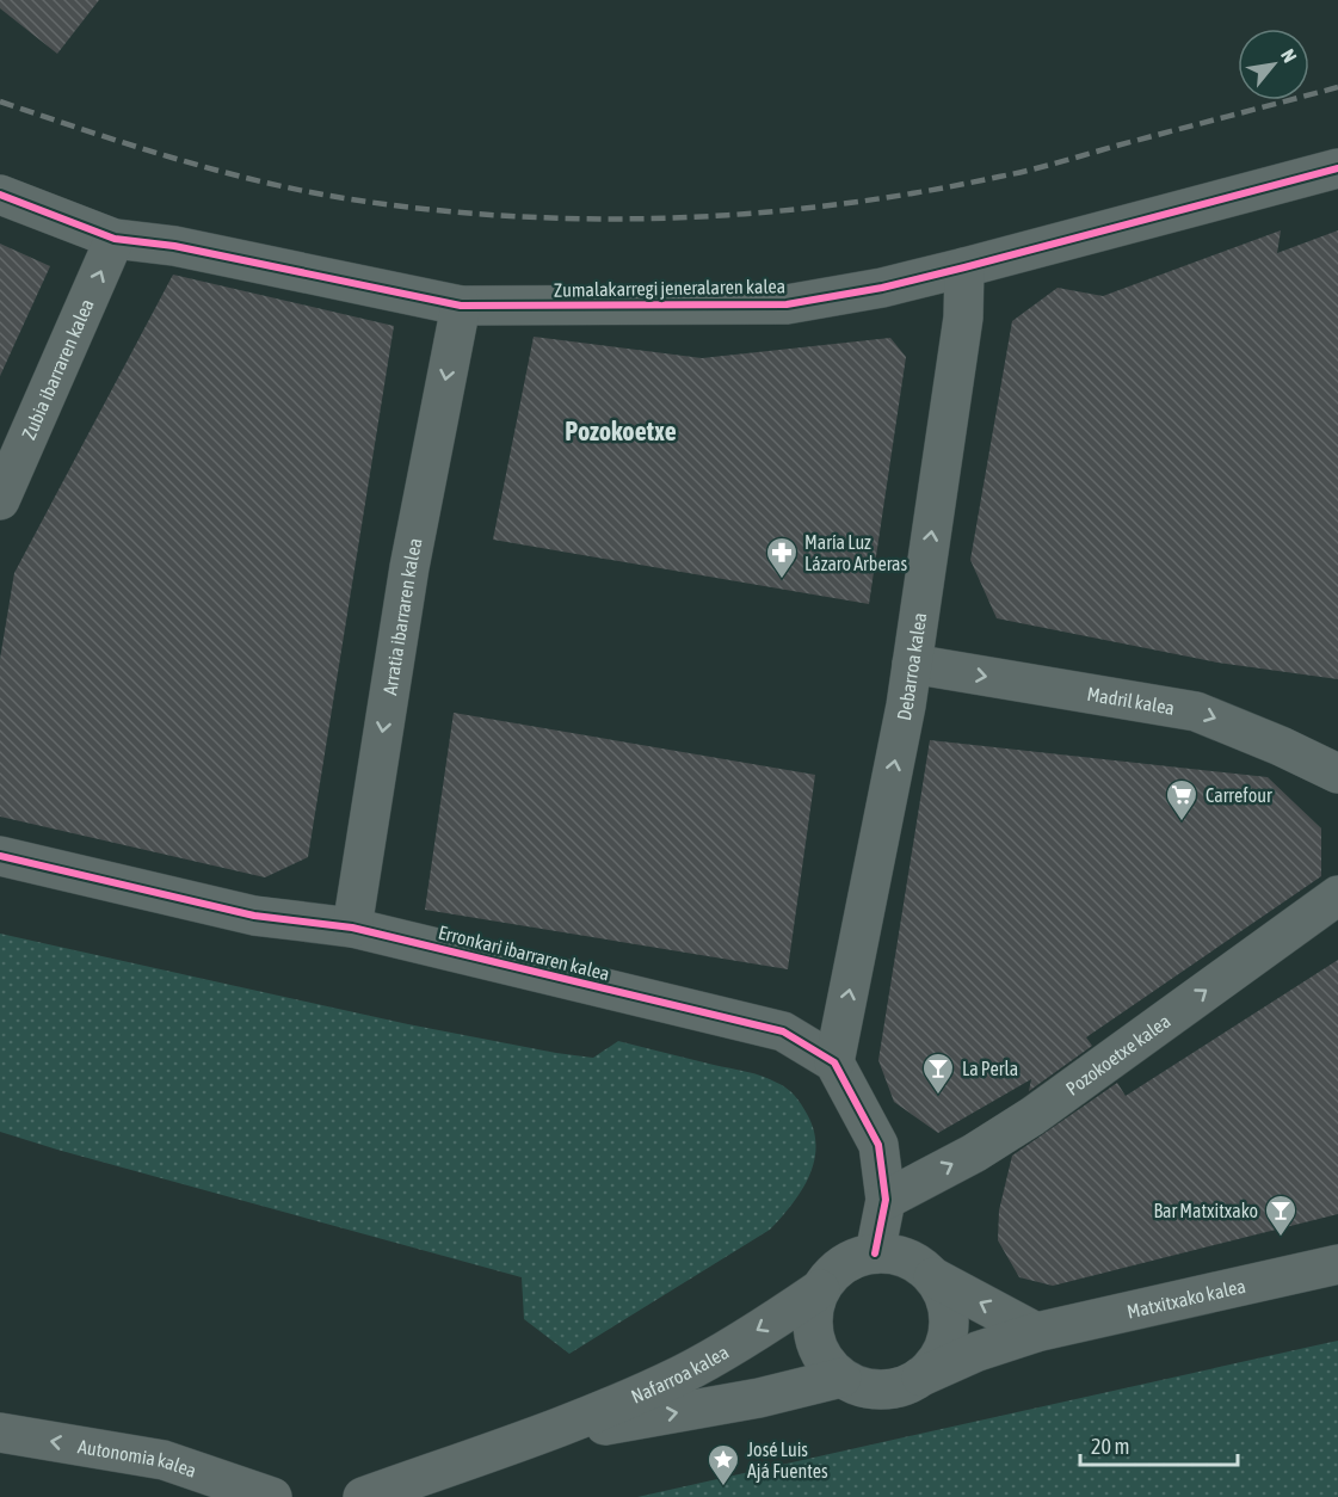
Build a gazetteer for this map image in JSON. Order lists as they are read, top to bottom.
{
  "streets": {
    "street": [
      "Zumalakarregi jeneralaren kalea",
      "Zubia ibarraren kalea",
      "Arratia ibarraren kalea",
      "Debarroa kalea",
      "Madril kalea",
      "Erronkari ibarraren kalea",
      "Pozokoetxe kalea",
      "Matxitxako kalea",
      "Nafarroa kalea",
      "Autonomia kalea"
    ]
  },
  "crossings": [
    ["Zumalakarregi jeneralaren kalea", "Zubia ibarraren kalea"],
    ["Zumalakarregi jeneralaren kalea", "Arratia ibarraren kalea"],
    ["Zumalakarregi jeneralaren kalea", "Debarroa kalea"],
    ["Arratia ibarraren kalea", "Erronkari ibarraren kalea"],
    ["Debarroa kalea", "Madril kalea"],
    ["Debarroa kalea", "Erronkari ibarraren kalea"],
    ["Matxitxako kalea", "Nafarroa kalea"]
  ],
  "one_way": [
    "Zubia ibarraren kalea",
    "Arratia ibarraren kalea",
    "Debarroa kalea",
    "Madril kalea",
    "Pozokoetxe kalea",
    "Autonomia kalea"
  ],
  "districts": ["Pozokoetxe"],
  "places": {
    "pharmacy": ["María Luz Lázaro Arberas"],
    "supermarket": ["Carrefour"],
    "bar": ["La Perla", "Bar Matxitxako"],
    "place": ["José Luis Ajá Fuentes"]
  },
  "scale_bar": "20 m",
  "north": "top right"
}
